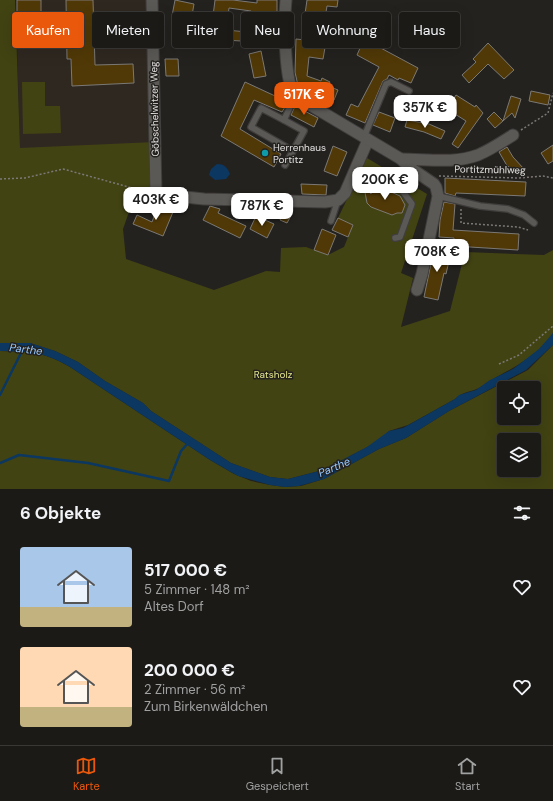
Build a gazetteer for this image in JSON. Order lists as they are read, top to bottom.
{
  "streets": {
    "street": ["Göbschelwitzer Weg"],
    "path": ["Portitzmühlweg"]
  },
  "water": ["Parthe"],
  "parks": ["Ratsholz"],
  "places": ["Herrenhaus Portitz"],
  "page": {
    "chip": [
      "Kaufen",
      "Mieten",
      "Filter",
      "Neu",
      "Wohnung",
      "Haus"
    ],
    "price": [
      "517K €",
      "357K €",
      "200K €",
      "403K €",
      "787K €",
      "708K €"
    ],
    "heading": "6 Objekte",
    "list": [
      {
        "name": "517 000 €",
        "note": "5 Zimmer · 148 m² · Altes Dorf"
      },
      {
        "name": "200 000 €",
        "note": "2 Zimmer · 56 m² · Zum Birkenwäldchen"
      }
    ],
    "tabs": ["Karte", "Gespeichert", "Start"]
  }
}
